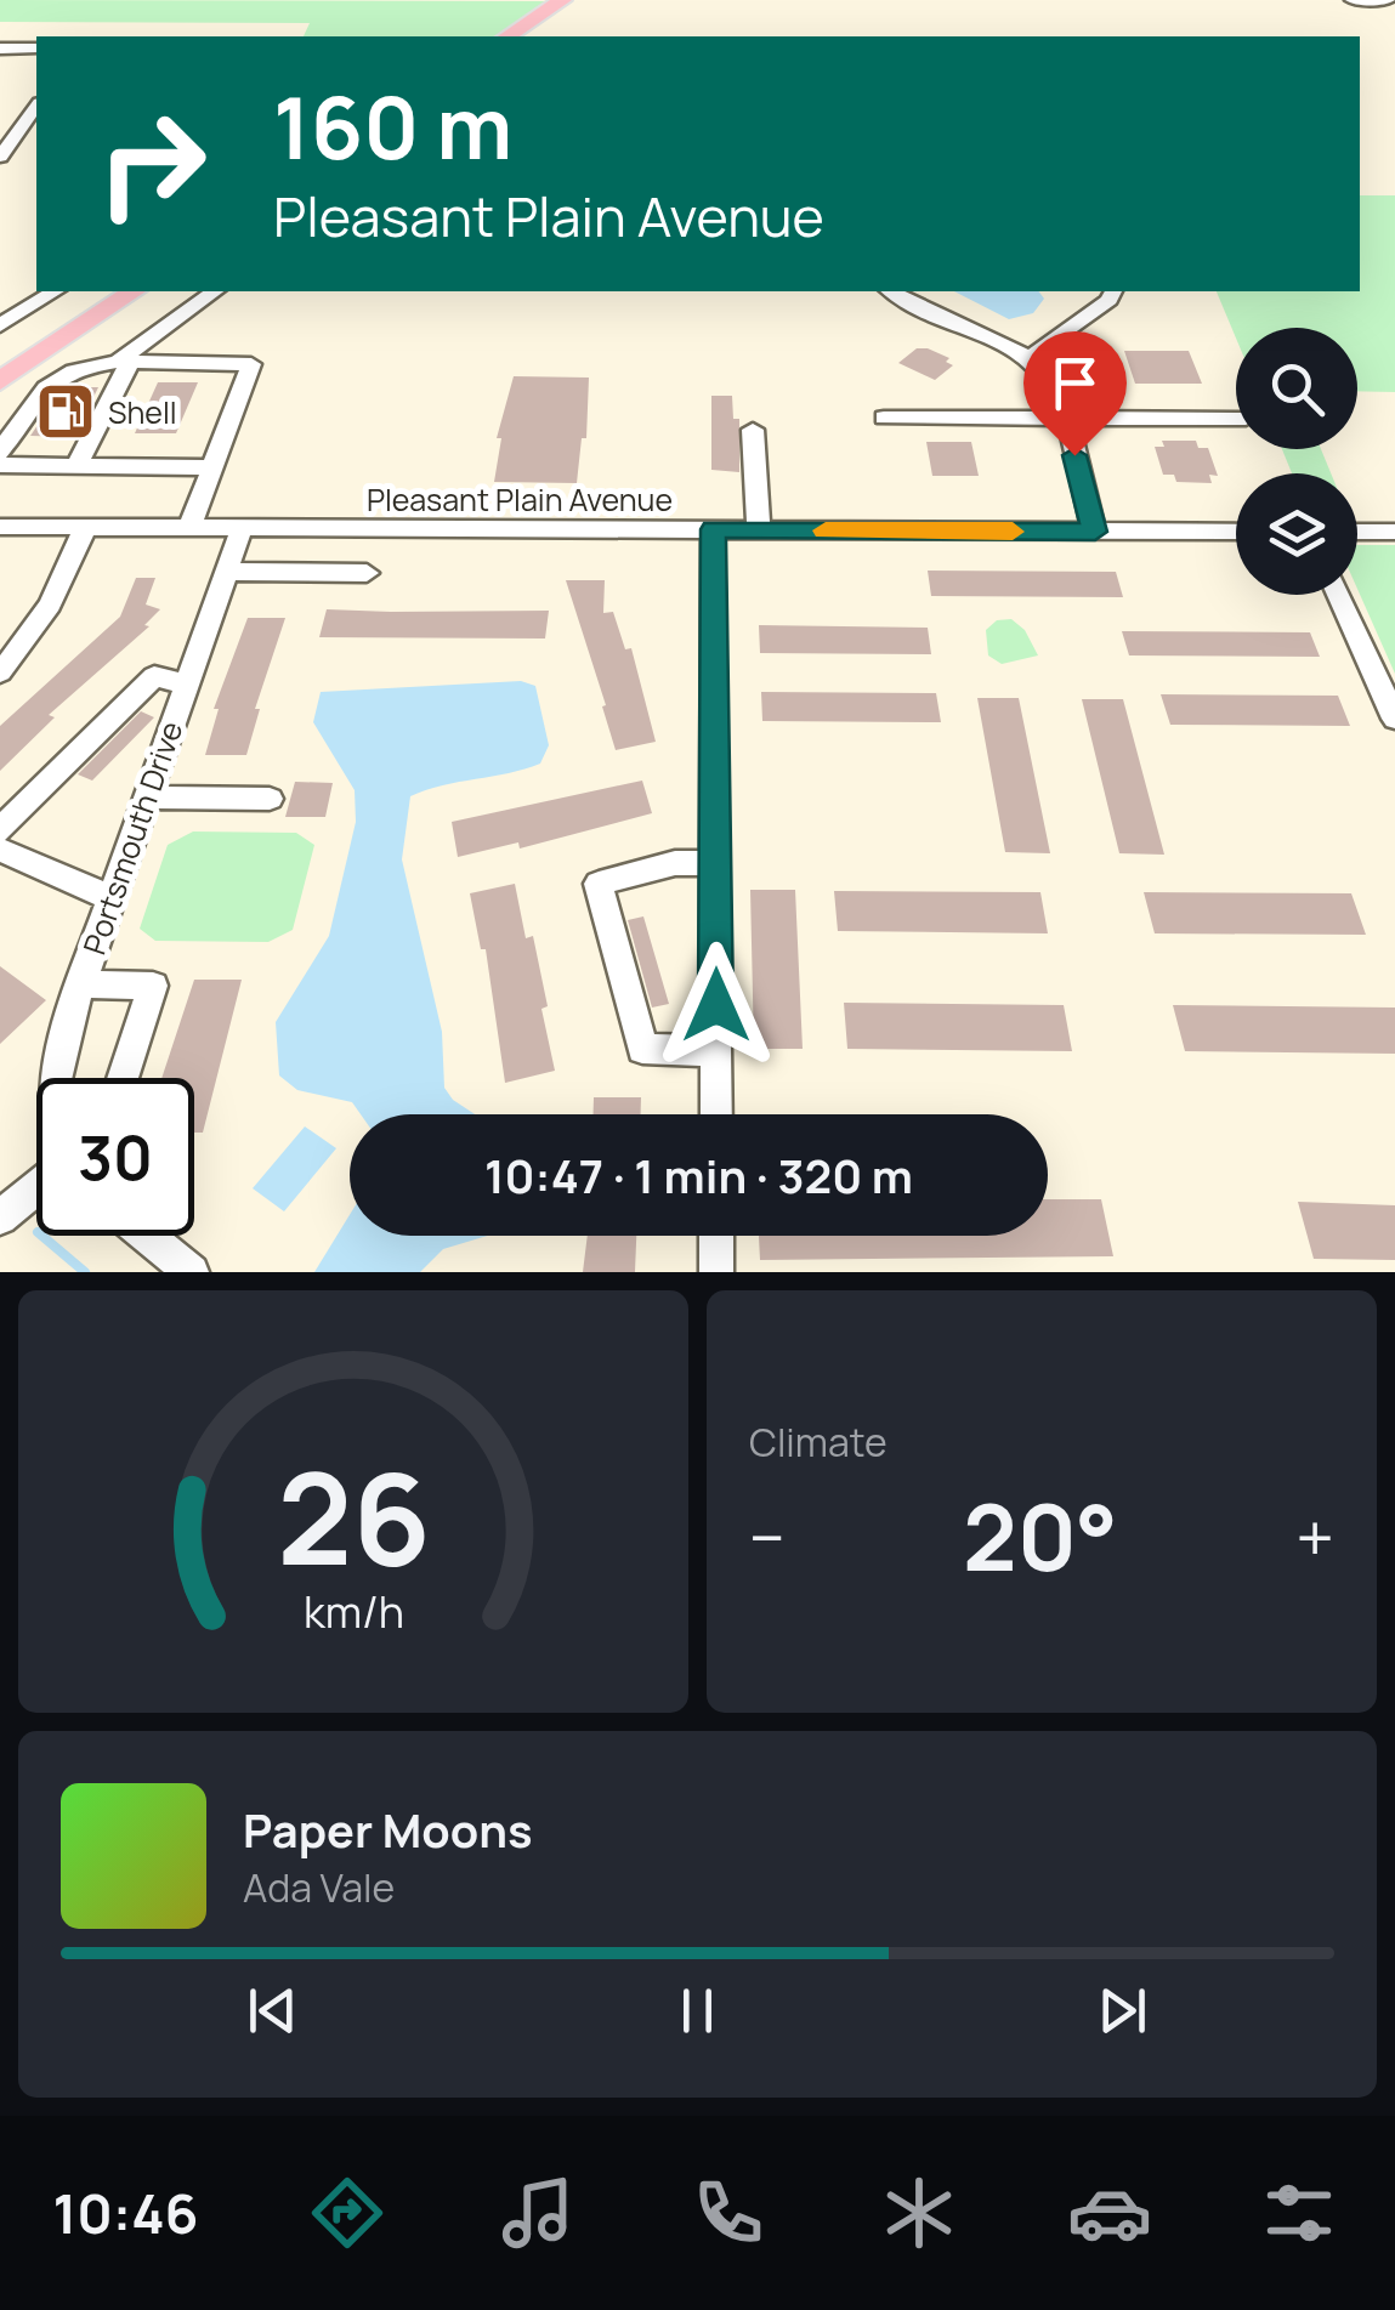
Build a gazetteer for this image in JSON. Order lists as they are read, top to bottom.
{
  "streets": {
    "street": ["Pleasant Plain Avenue", "Portsmouth Drive"]
  },
  "crossings": [
    ["Pleasant Plain Avenue", "Portsmouth Drive"]
  ],
  "places": {
    "fuel station": ["Shell"]
  },
  "page": {
    "turn": ["160 m", "Pleasant Plain Avenue"],
    "limit": "30",
    "trip": "10:47 · 1 min · 320 m",
    "tile": "Climate",
    "heat": ["−", "20°", "+"],
    "song": ["Paper Moons", "Ada Vale"],
    "tabs": "10:46",
    "gauge": ["26", "km/h"]
  }
}
